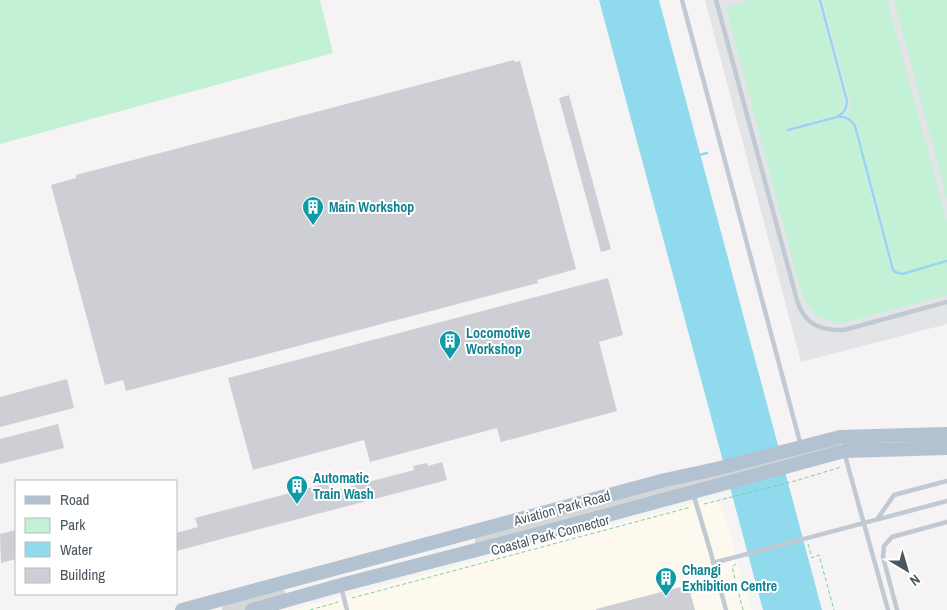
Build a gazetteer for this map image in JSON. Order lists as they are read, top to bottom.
{
  "streets": {
    "main road": ["Aviation Park Road"],
    "path": ["Coastal Park Connector"]
  },
  "places": {
    "building": [
      "Main Workshop",
      "Locomotive Workshop",
      "Automatic Train Wash",
      "Changi Exhibition Centre"
    ]
  },
  "legend": [
    "Road",
    "Park",
    "Water",
    "Building"
  ],
  "north": "bottom right"
}
